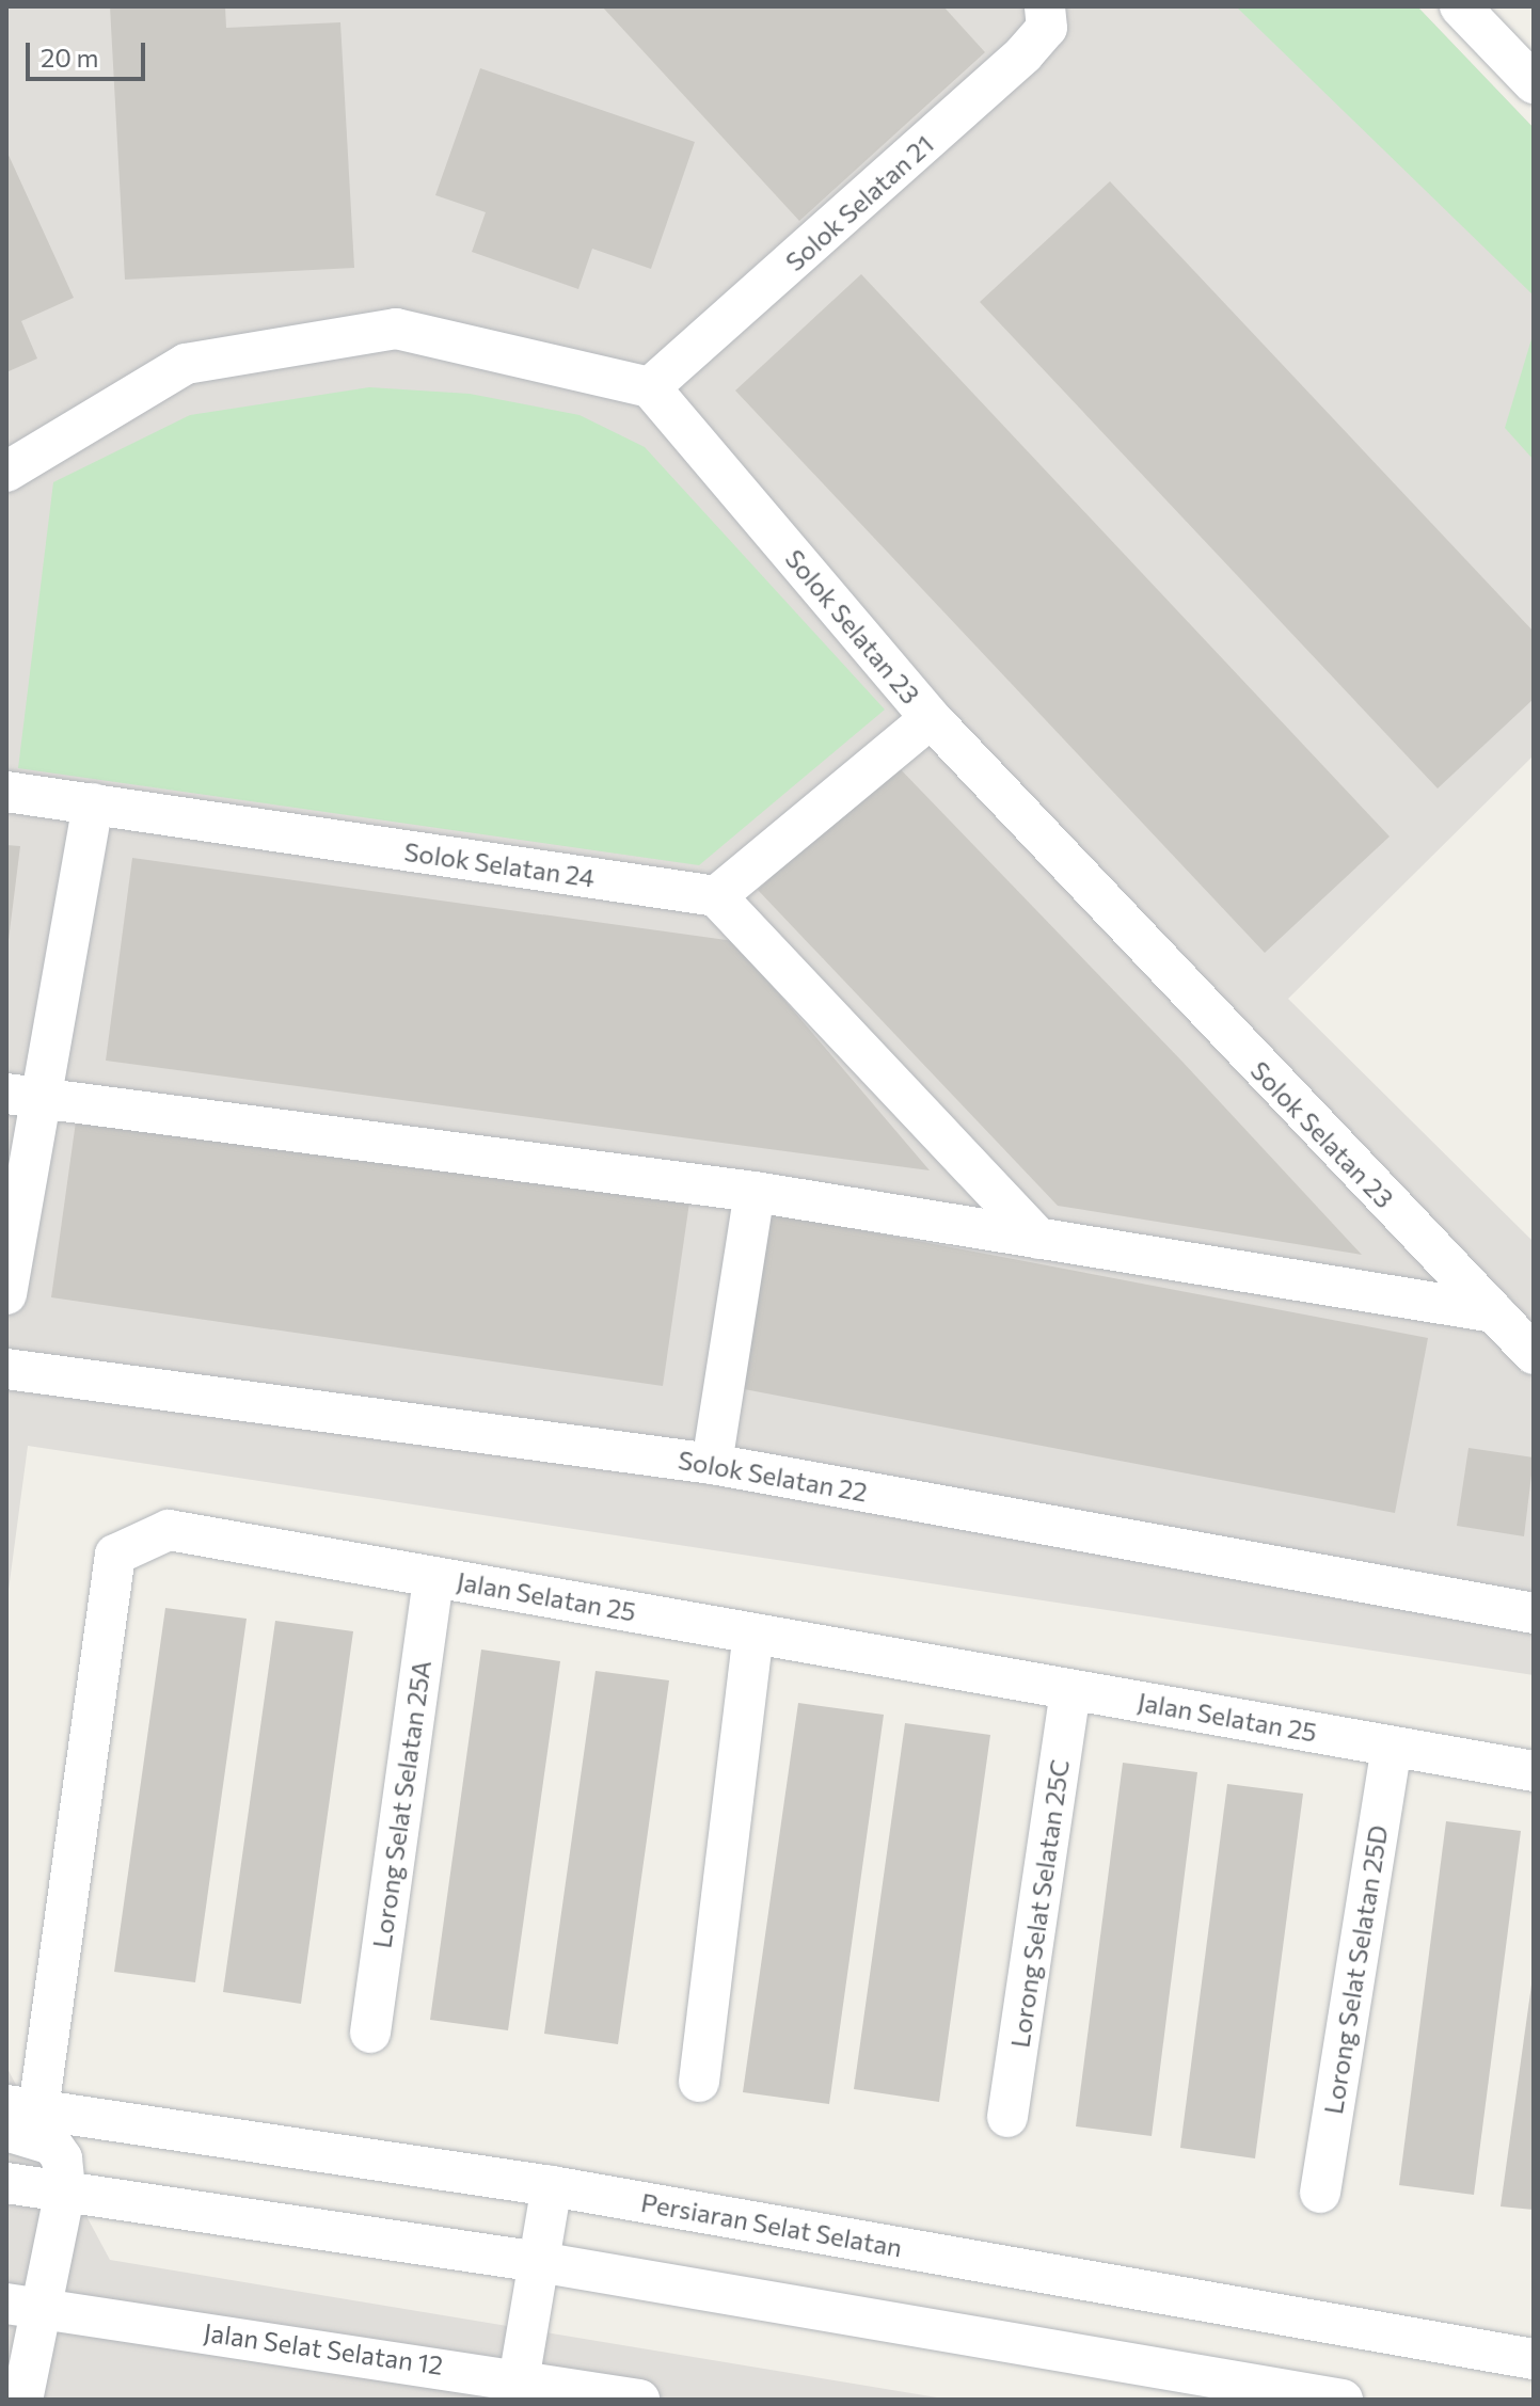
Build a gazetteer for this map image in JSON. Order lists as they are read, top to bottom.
{
  "streets": {
    "street": [
      "Solok Selatan 21",
      "Solok Selatan 23",
      "Solok Selatan 24",
      "Solok Selatan 22",
      "Jalan Selatan 25",
      "Lorong Selat Selatan 25A",
      "Lorong Selat Selatan 25C",
      "Lorong Selat Selatan 25D",
      "Persiaran Selat Selatan",
      "Jalan Selat Selatan 12"
    ]
  },
  "crossings": [
    ["Solok Selatan 21", "Solok Selatan 23"],
    ["Jalan Selatan 25", "Lorong Selat Selatan 25A"],
    ["Jalan Selatan 25", "Lorong Selat Selatan 25C"],
    ["Jalan Selatan 25", "Lorong Selat Selatan 25D"],
    ["Jalan Selatan 25", "Persiaran Selat Selatan"]
  ],
  "scale_bar": "20 m"
}
